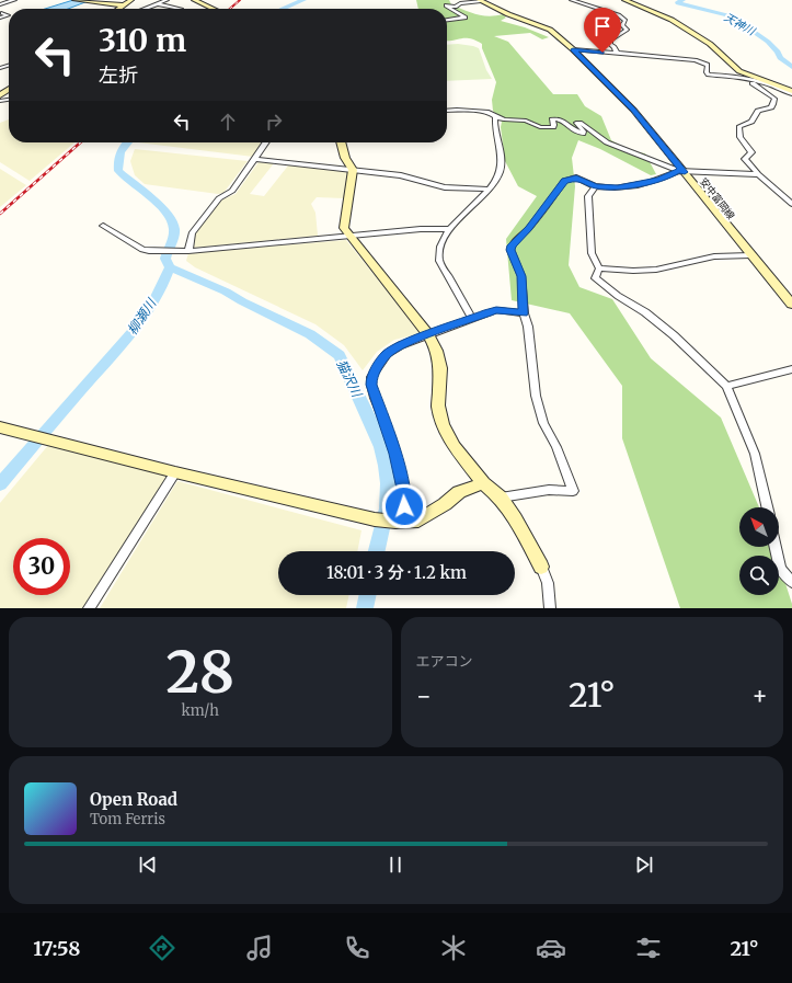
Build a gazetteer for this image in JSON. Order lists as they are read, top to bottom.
{
  "streets": {
    "street": ["安中富岡線"]
  },
  "water": ["天神川", "柳瀬川", "猫沢川"],
  "north": "top left",
  "page": {
    "turn": ["310 m", "左折"],
    "limit": "30",
    "trip": "18:01 · 3 分 · 1.2 km",
    "tile": [
      ["28", "km/h"],
      "エアコン"
    ],
    "heat": ["−", "21°", "+"],
    "song": ["Open Road", "Tom Ferris"],
    "tabs": ["17:58", "21°"]
  }
}
